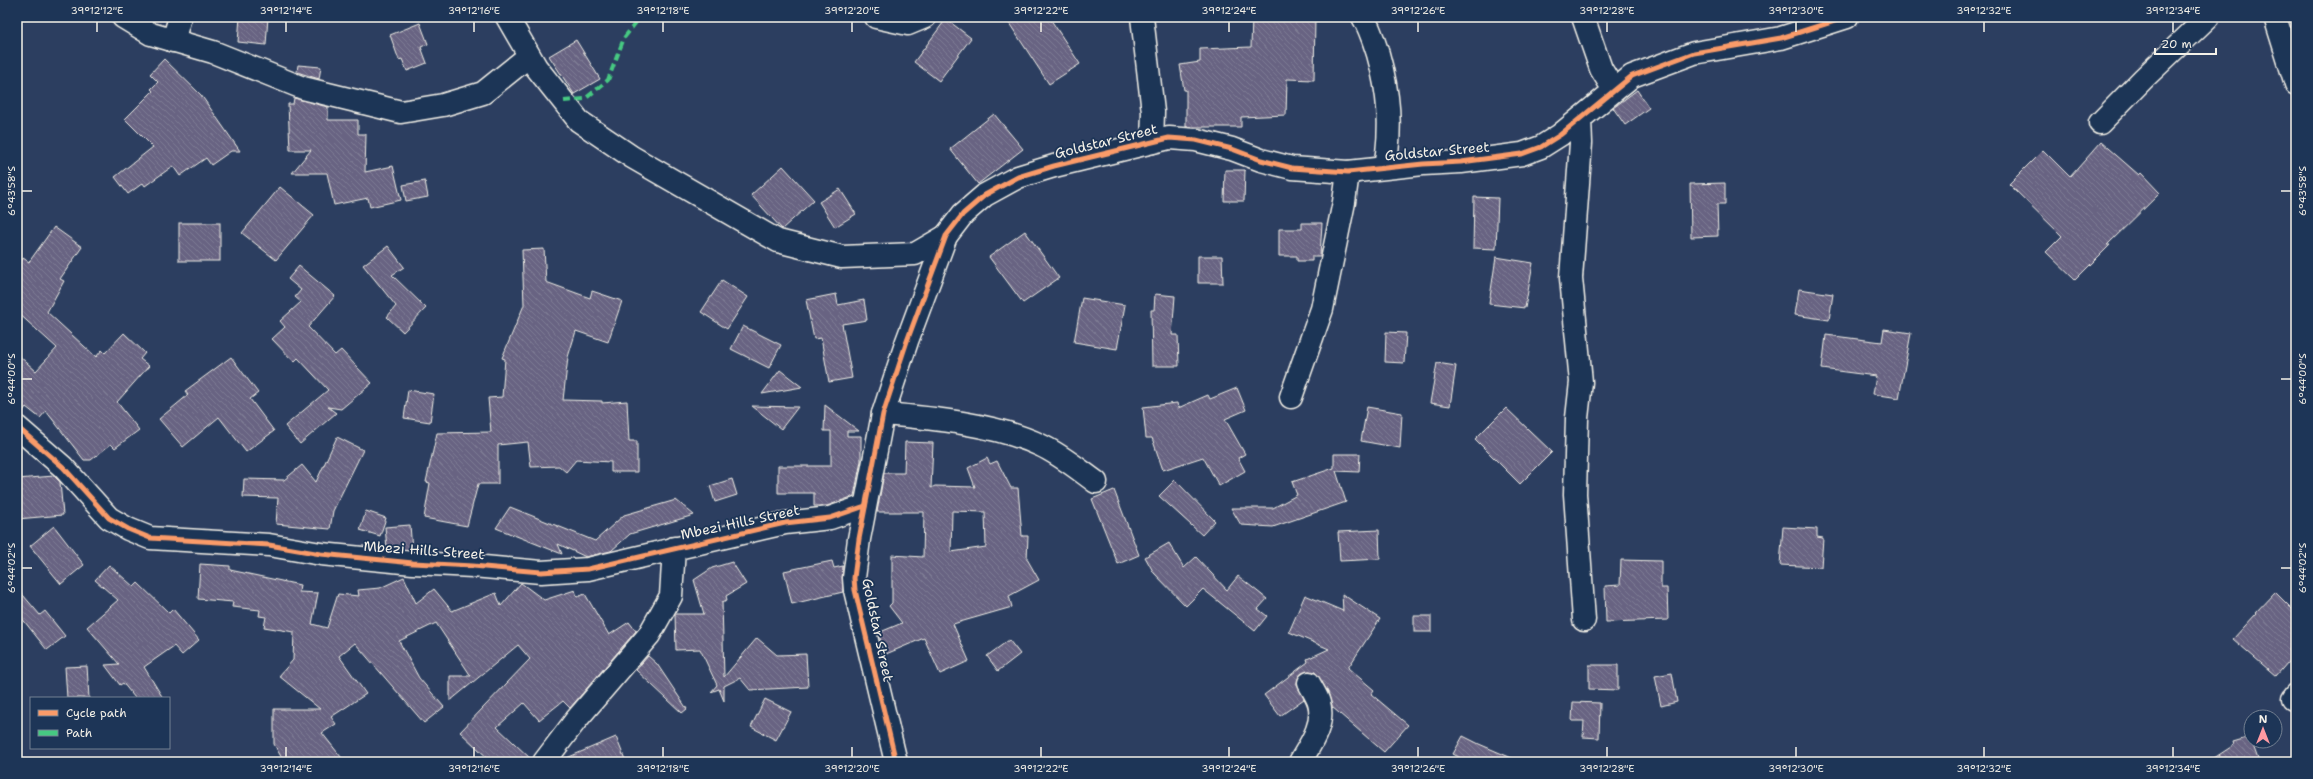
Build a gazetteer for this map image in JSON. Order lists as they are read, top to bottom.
{
  "streets": {
    "street": ["Goldstar Street", "Mbezi Hills Street"]
  },
  "crossings": [
    ["Goldstar Street", "Mbezi Hills Street"]
  ],
  "legend": ["Cycle path", "Path"],
  "scale_bar": "20 m",
  "north": "top",
  "coordinates": [
    "39°12'12\"E",
    "39°12'14\"E",
    "39°12'16\"E",
    "39°12'18\"E",
    "39°12'20\"E",
    "39°12'22\"E",
    "39°12'24\"E",
    "39°12'26\"E",
    "39°12'28\"E",
    "39°12'30\"E",
    "39°12'32\"E",
    "39°12'34\"E",
    "6°43'58\"S",
    "6°44'00\"S",
    "6°44'02\"S"
  ]
}
